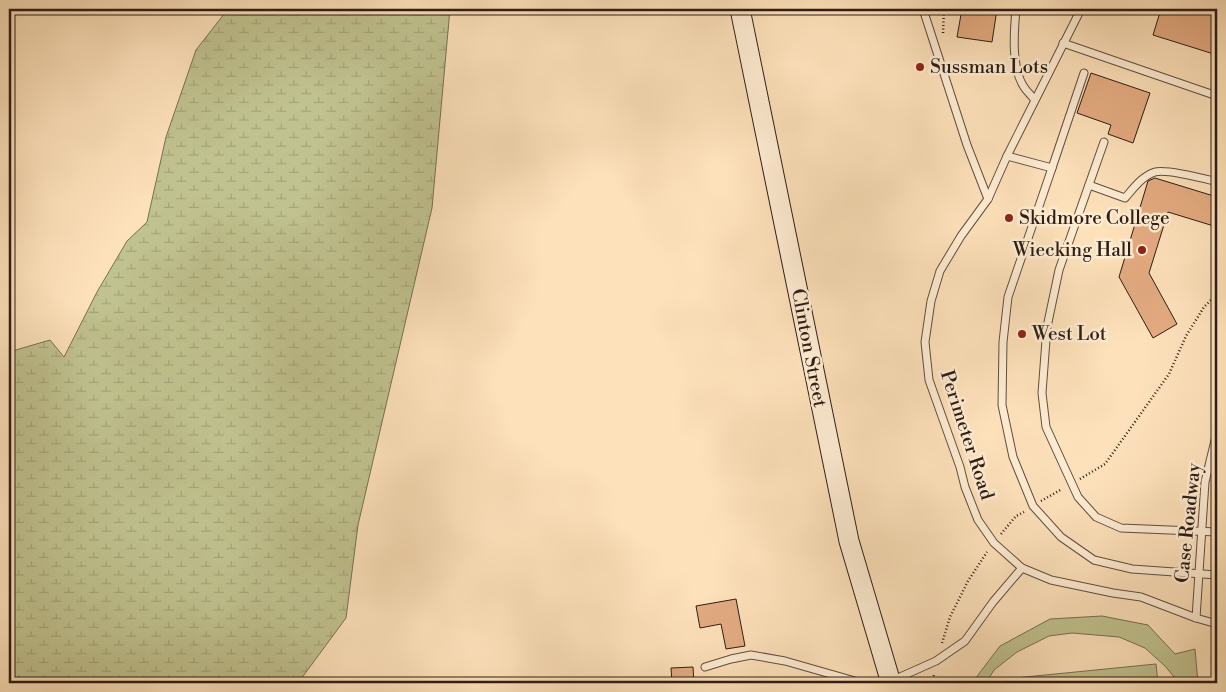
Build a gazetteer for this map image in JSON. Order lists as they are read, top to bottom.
{
  "streets": {
    "street": ["Clinton Street"],
    "lane": ["Perimeter Road", "Case Roadway"]
  },
  "crossings": [
    ["Perimeter Road", "Case Roadway"]
  ],
  "places": [
    "Sussman Lots",
    "Skidmore College",
    "Wiecking Hall",
    "West Lot"
  ]
}
